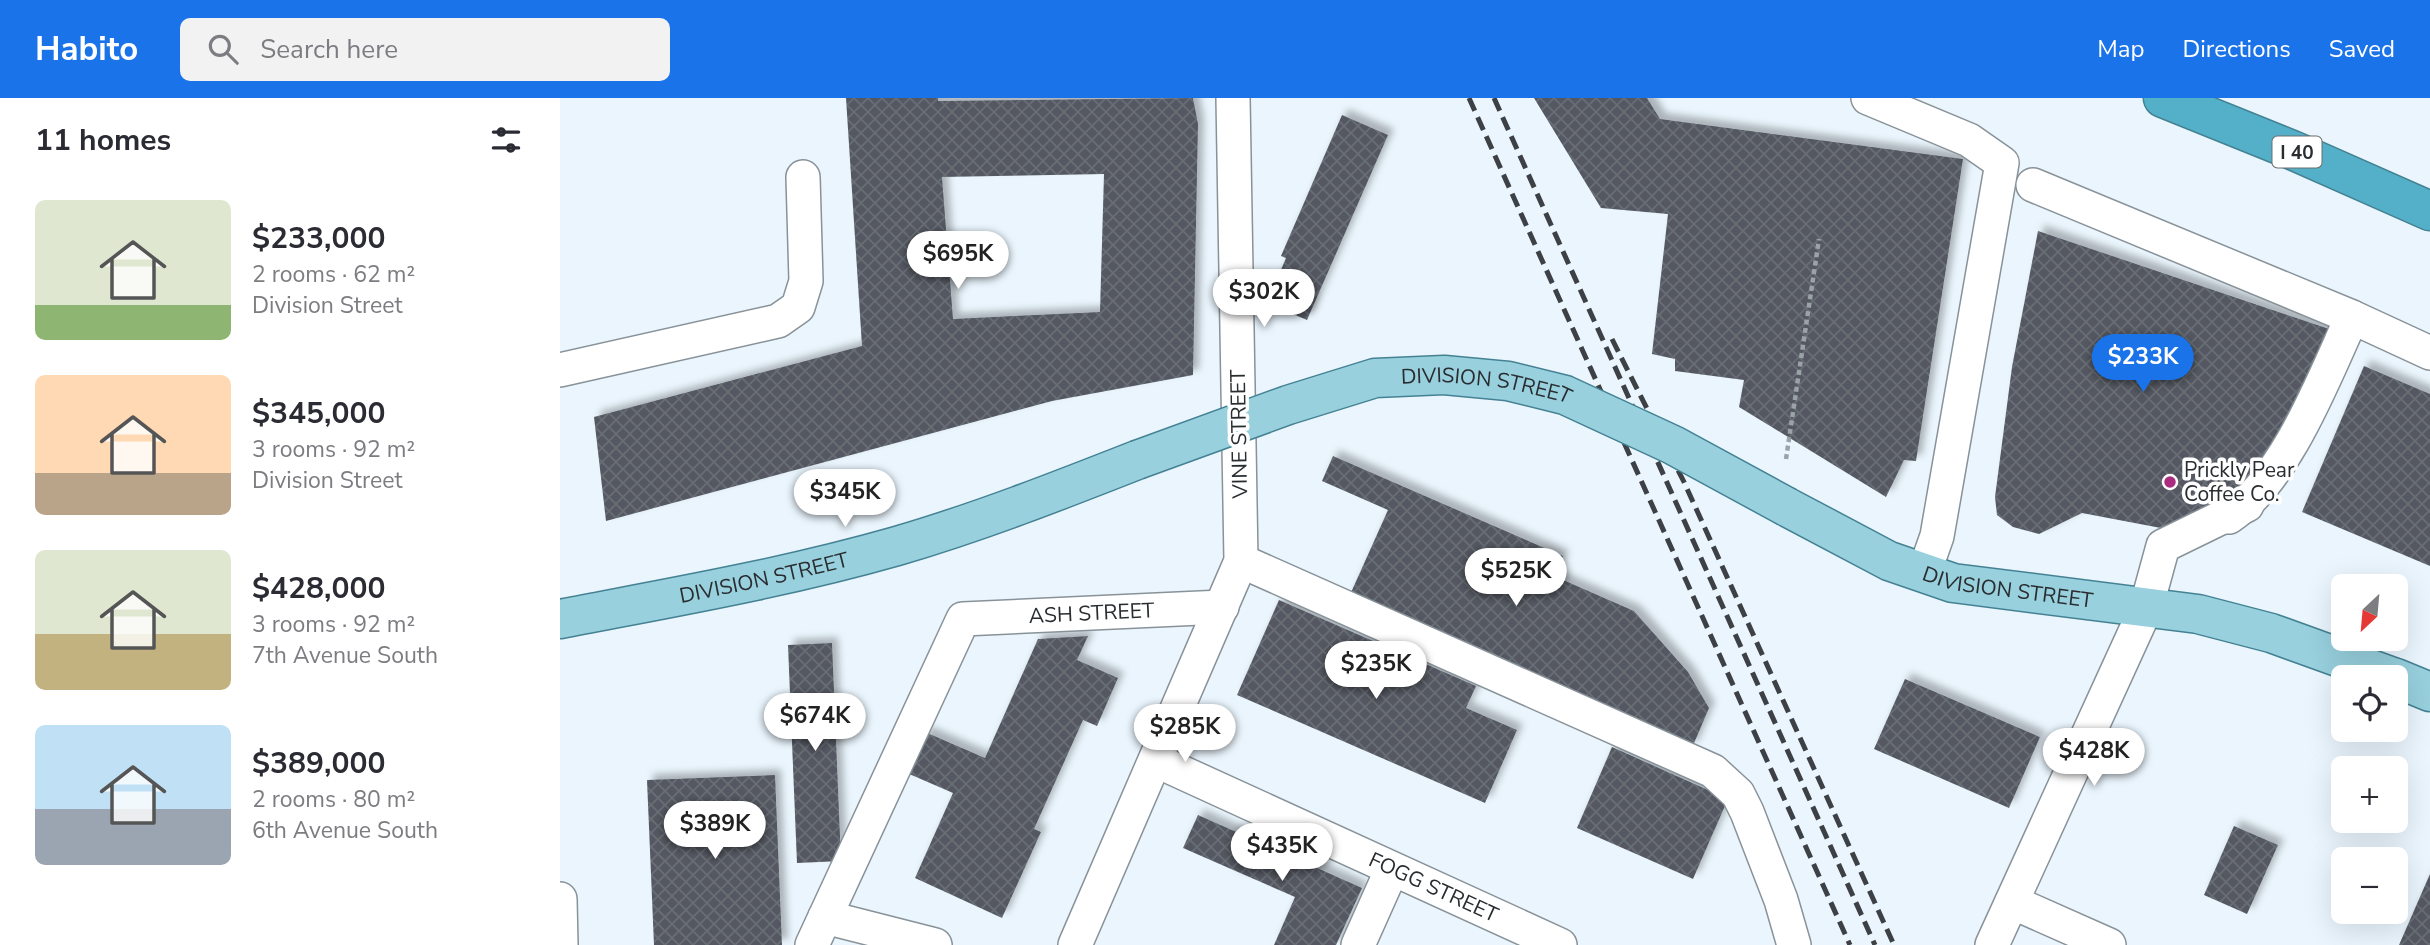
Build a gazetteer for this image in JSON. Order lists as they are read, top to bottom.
{
  "streets": {
    "highway": ["I 40"],
    "main road": ["DIVISION STREET"],
    "street": ["VINE STREET", "ASH STREET", "FOGG STREET"]
  },
  "places": ["Prickly Pear Coffee Co."],
  "north": "bottom left",
  "page": {
    "header": "Habito",
    "search": "Search here",
    "nav": ["Map", "Directions", "Saved"],
    "heading": "11 homes",
    "list": [
      {
        "name": "$233,000",
        "note": "2 rooms · 62 m² · Division Street"
      },
      {
        "name": "$345,000",
        "note": "3 rooms · 92 m² · Division Street"
      },
      {
        "name": "$428,000",
        "note": "3 rooms · 92 m² · 7th Avenue South"
      },
      {
        "name": "$389,000",
        "note": "2 rooms · 80 m² · 6th Avenue South"
      }
    ],
    "price": [
      "$695K",
      "$302K",
      "$233K",
      "$345K",
      "$525K",
      "$235K",
      "$674K",
      "$285K",
      "$428K",
      "$389K",
      "$435K"
    ],
    "map_buttons": ["+", "−"]
  }
}
